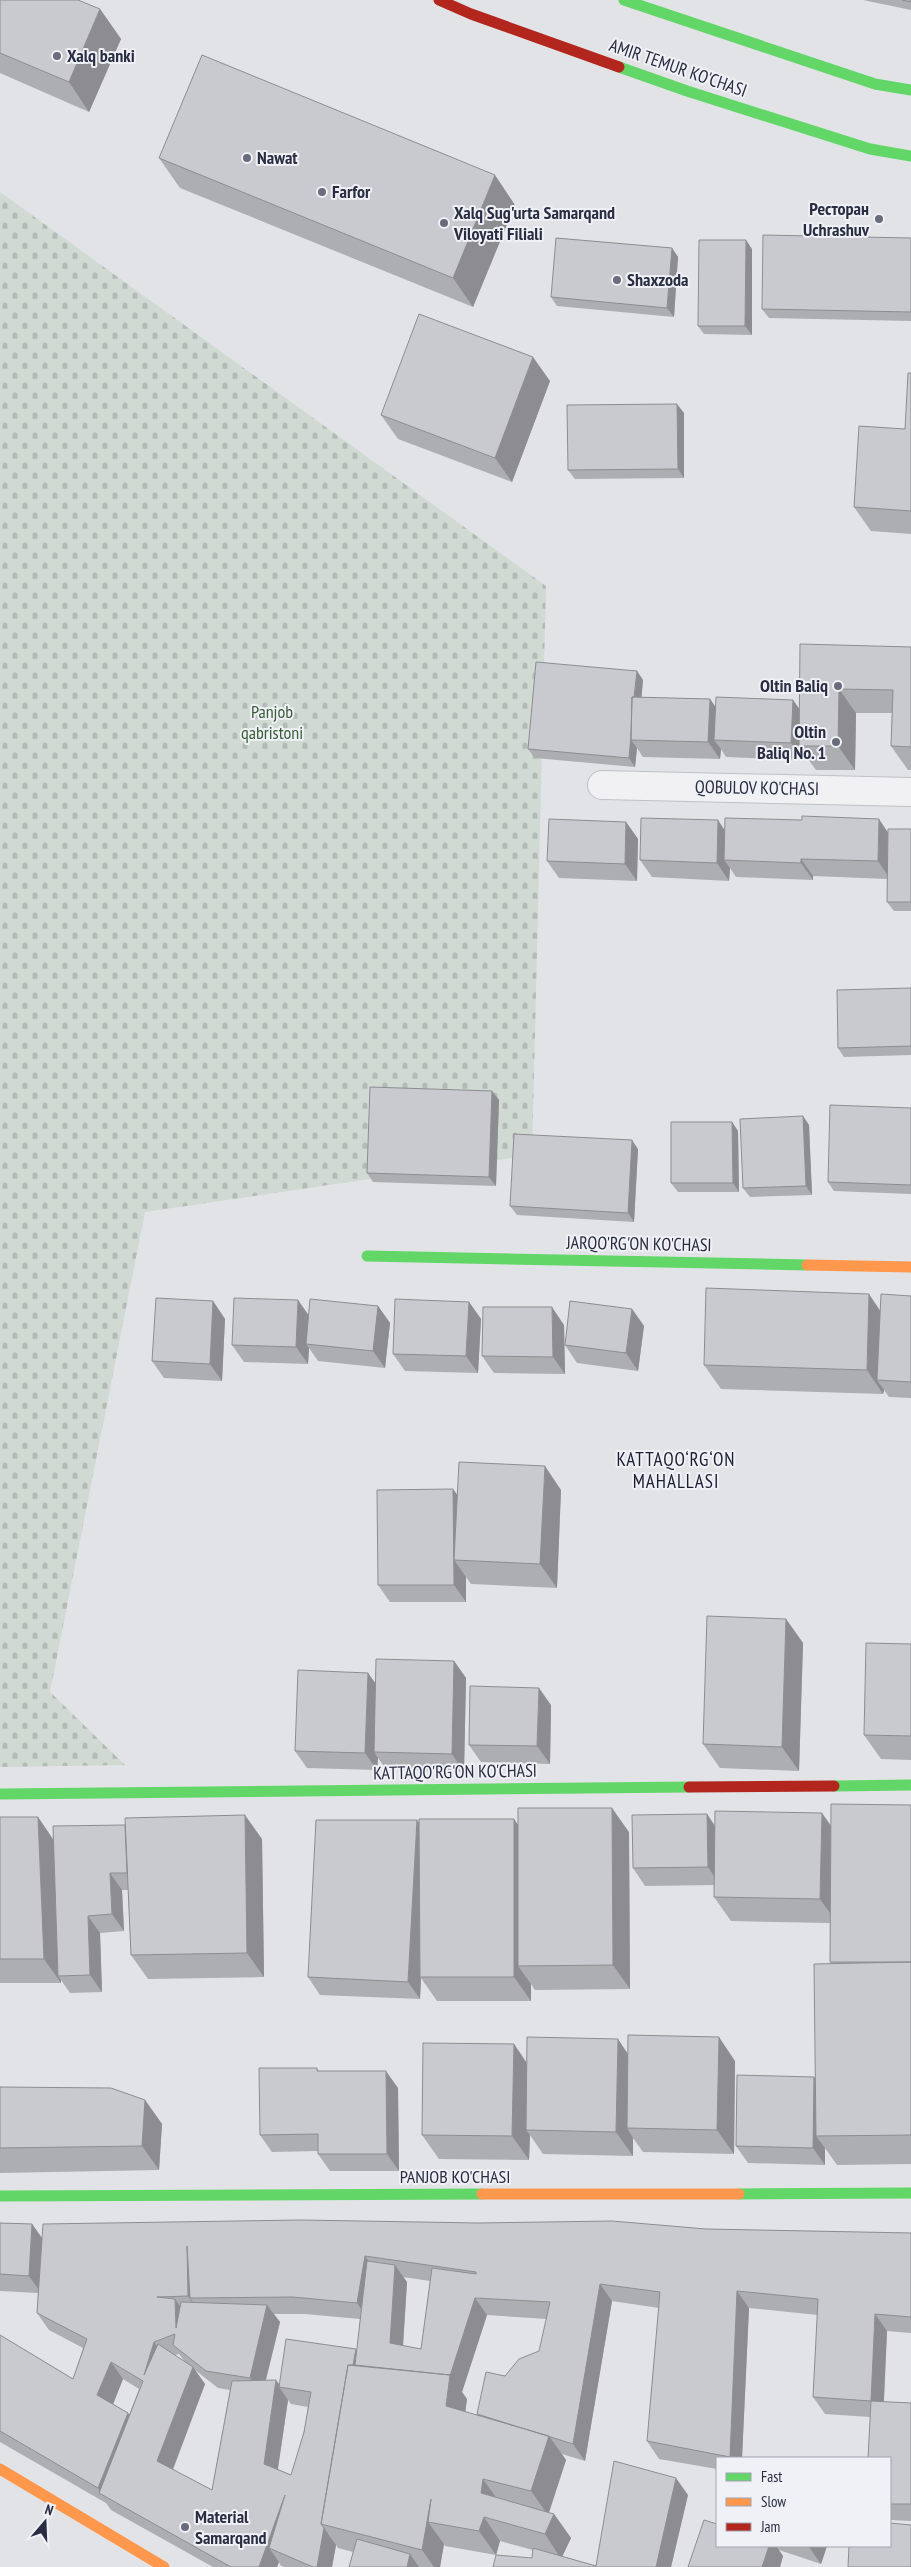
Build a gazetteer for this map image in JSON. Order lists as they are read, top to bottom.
{
  "streets": {
    "street": [
      "AMIR TEMUR KO'CHASI",
      "QOBULOV KO'CHASI",
      "JARQO'RG'ON KO'CHASI",
      "KATTAQO'RG'ON KO'CHASI",
      "PANJOB KO'CHASI"
    ]
  },
  "districts": ["KATTAQO‘RG‘ON MAHALLASI"],
  "parks": ["Panjob qabristoni"],
  "places": [
    "Xalq banki",
    "Nawat",
    "Farfor",
    "Ресторан Uchrashuv",
    "Xalq Sug'urta Samarqand Viloyati Filiali",
    "Shaxzoda",
    "Oltin Baliq",
    "Oltin Baliq No. 1",
    "Material Samarqand"
  ],
  "legend": ["Fast", "Slow", "Jam"],
  "north": "top"
}
